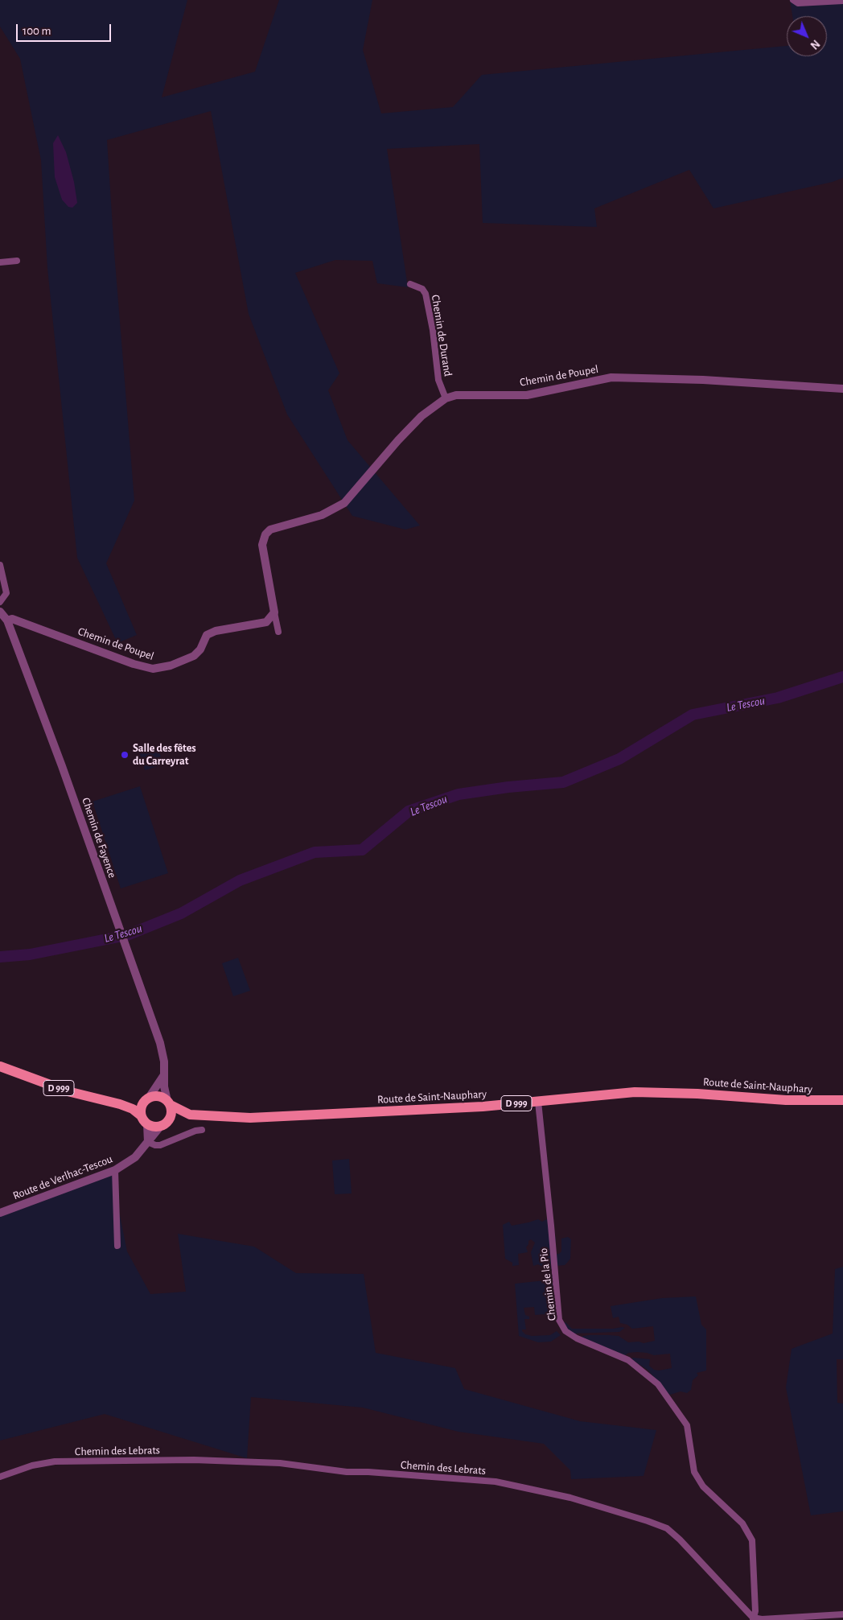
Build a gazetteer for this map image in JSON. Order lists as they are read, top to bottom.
{
  "streets": {
    "main road": ["Route de Saint-Nauphary", "D 999"],
    "street": [
      "Chemin de Durand",
      "Chemin de Poupel",
      "Chemin de Fayence",
      "Route de Verlhac-Tescou",
      "Chemin de la Pio",
      "Chemin des Lebrats"
    ]
  },
  "crossings": [
    ["Chemin de Durand", "Chemin de Poupel"],
    ["Chemin de Poupel", "Chemin de Fayence"],
    ["Chemin de Fayence", "Route de Saint-Nauphary"],
    ["Chemin de Fayence", "D 999"],
    ["Chemin de Fayence", "Route de Verlhac-Tescou"],
    ["Route de Saint-Nauphary", "D 999"],
    ["Route de Saint-Nauphary", "Route de Verlhac-Tescou"],
    ["Route de Saint-Nauphary", "Chemin de la Pio"],
    ["D 999", "Route de Verlhac-Tescou"],
    ["Chemin de la Pio", "Chemin des Lebrats"]
  ],
  "water": ["Le Tescou"],
  "places": ["Salle des fêtes du Carreyrat"],
  "scale_bar": "100 m",
  "north": "bottom right"
}
